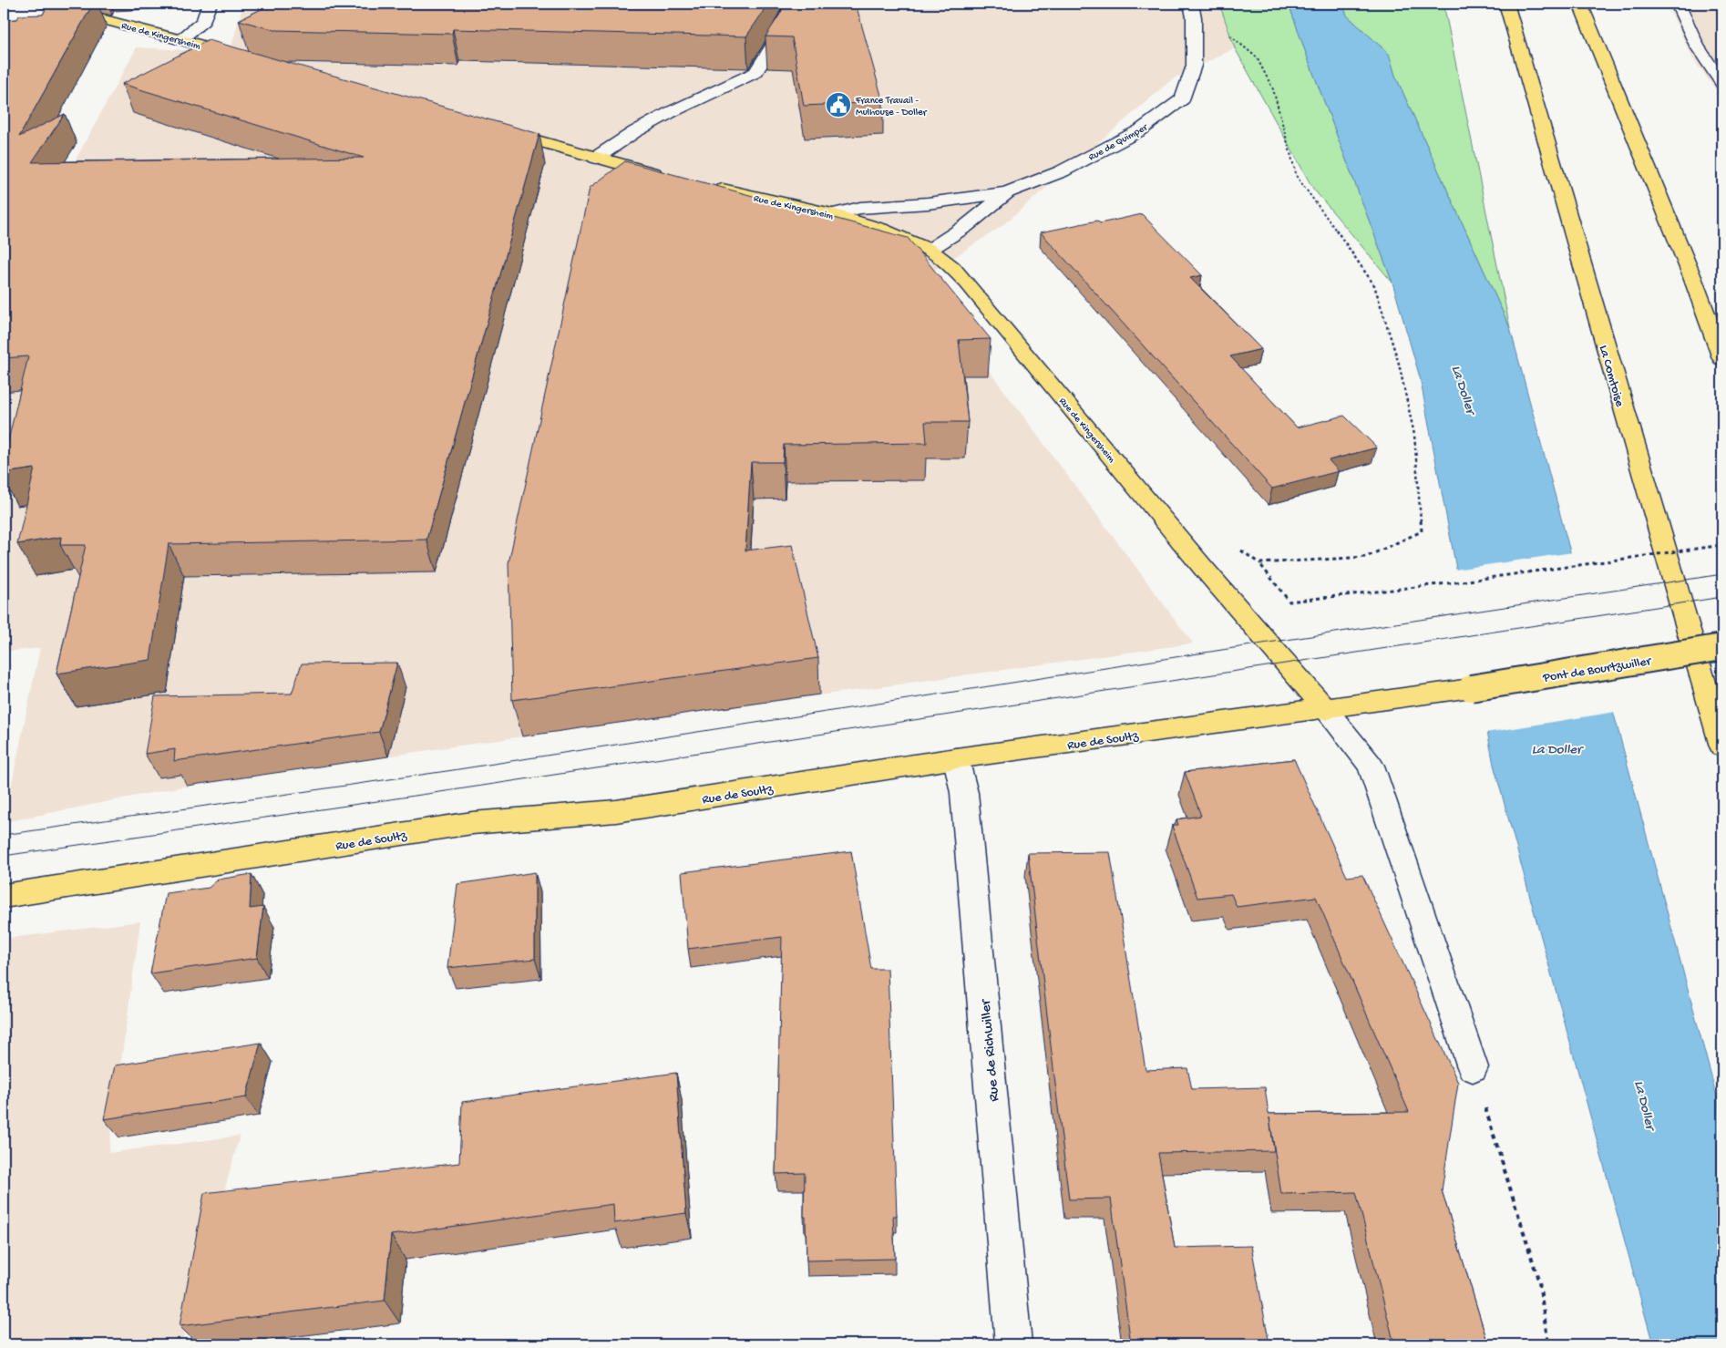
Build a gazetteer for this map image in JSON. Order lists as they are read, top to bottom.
{
  "streets": {
    "main road": [
      "Rue de Kingersheim",
      "La Comtoise",
      "Pont de Bourtzwiller",
      "Rue de Soultz"
    ],
    "street": ["Rue de Quimper", "Rue de Richwiller"]
  },
  "crossings": [
    ["Rue de Kingersheim", "Rue de Quimper"],
    ["Rue de Kingersheim", "Rue de Soultz"],
    ["Pont de Bourtzwiller", "Rue de Soultz"],
    ["Rue de Soultz", "Rue de Richwiller"]
  ],
  "water": ["La Doller"],
  "places": {
    "public building": ["France Travail - Mulhouse - Doller"]
  }
}
